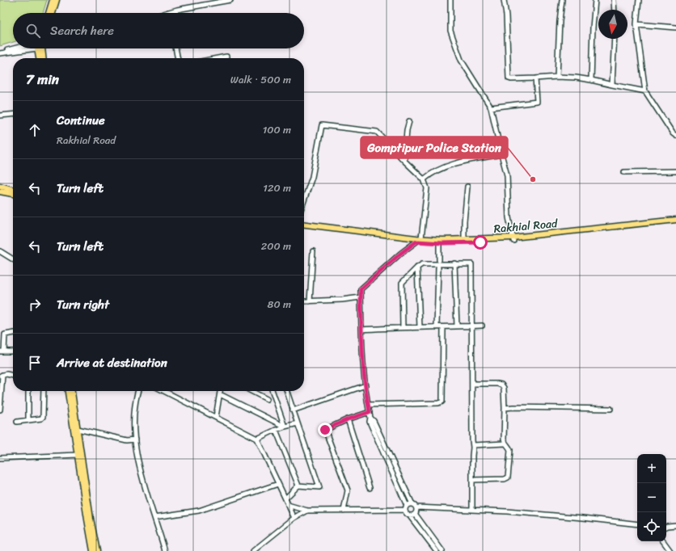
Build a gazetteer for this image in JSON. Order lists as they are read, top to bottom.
{
  "streets": {
    "main road": ["Rakhial Road"]
  },
  "places": ["Gomptipur Police Station"],
  "north": "bottom",
  "page": {
    "search": "Search here",
    "heading": ["7 min", "Walk · 500 m"],
    "list": [
      ["Continue", "Rakhial Road", "100 m"],
      ["Turn left", "120 m"],
      ["Turn left", "200 m"],
      ["Turn right", "80 m"],
      "Arrive at destination"
    ],
    "map_buttons": ["+", "−"]
  }
}
